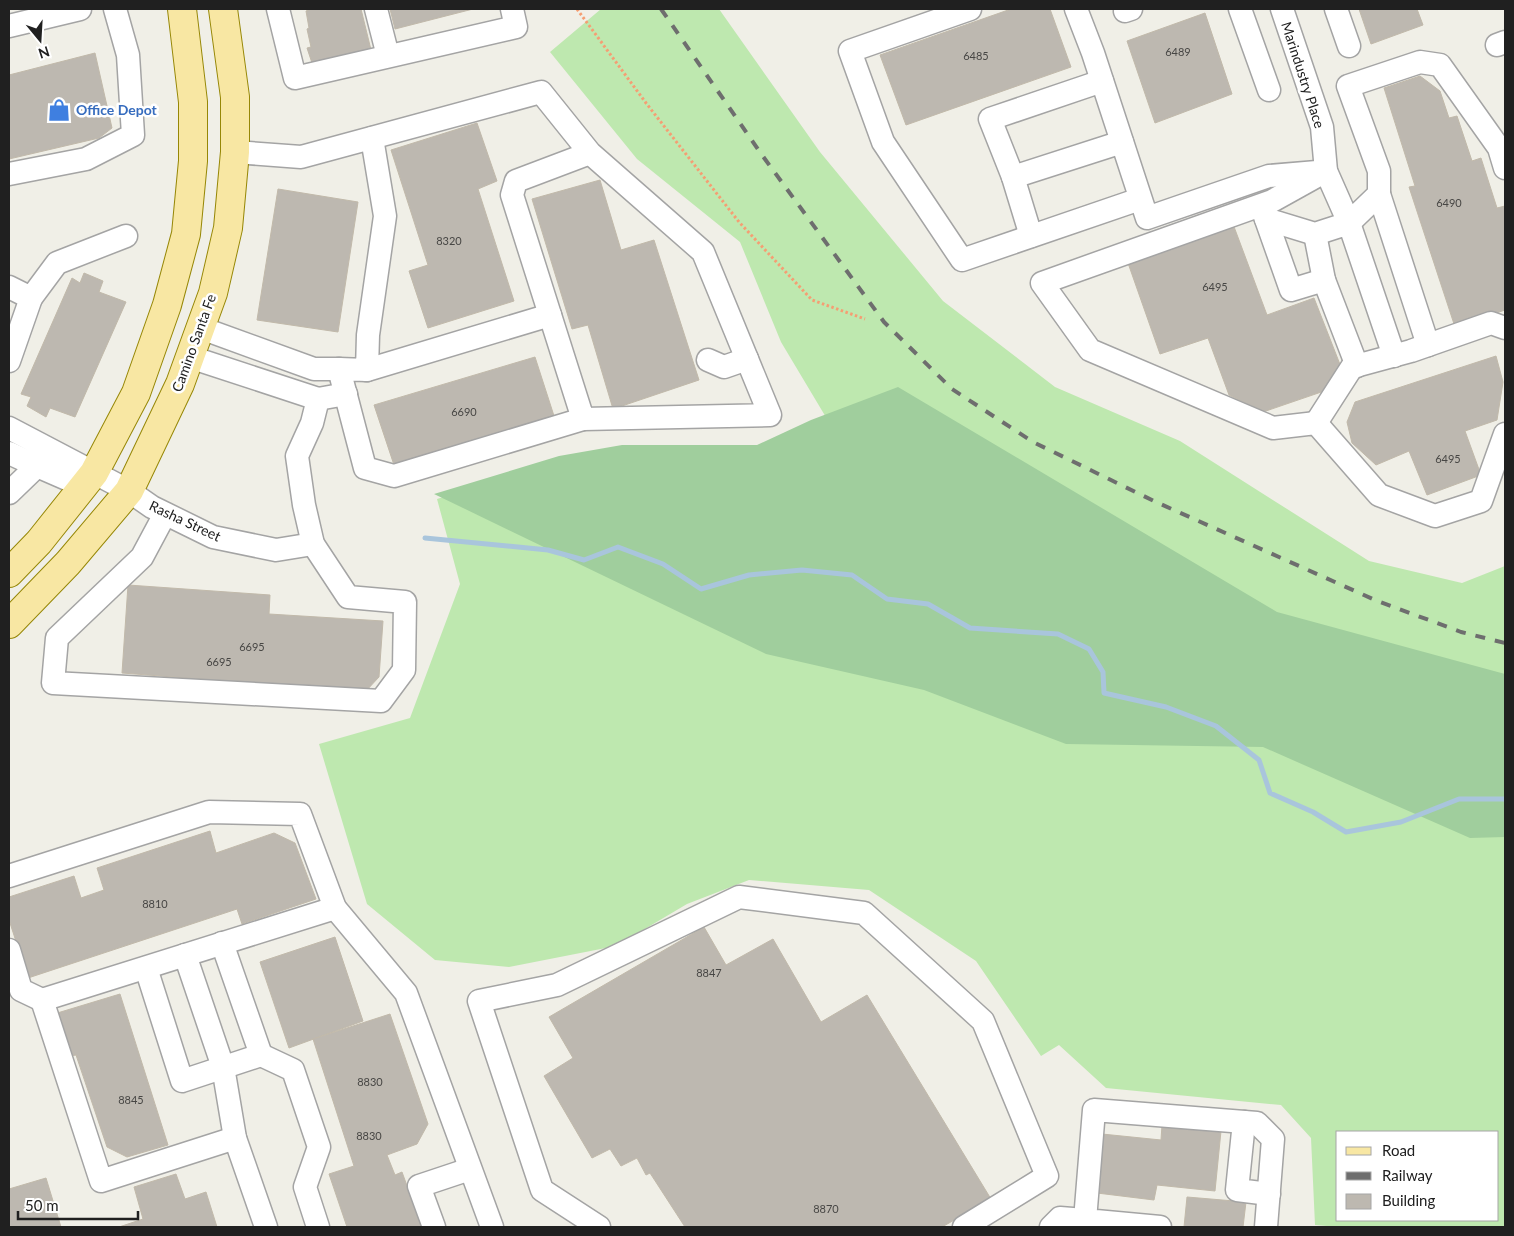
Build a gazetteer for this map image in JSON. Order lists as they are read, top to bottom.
{
  "streets": {
    "main road": ["Camino Santa Fe"],
    "street": ["Marindustry Place", "Rasha Street"]
  },
  "crossings": [
    ["Camino Santa Fe", "Rasha Street"]
  ],
  "places": {
    "shop": ["Office Depot"]
  },
  "house_numbers": [
    "6489",
    "6485",
    "6490",
    "8320",
    "6495",
    "6690",
    "6495",
    "6695",
    "6695",
    "8810",
    "8847",
    "8830",
    "8845",
    "8830",
    "8870"
  ],
  "legend": ["Road", "Railway", "Building"],
  "scale_bar": "50 m",
  "north": "bottom"
}
